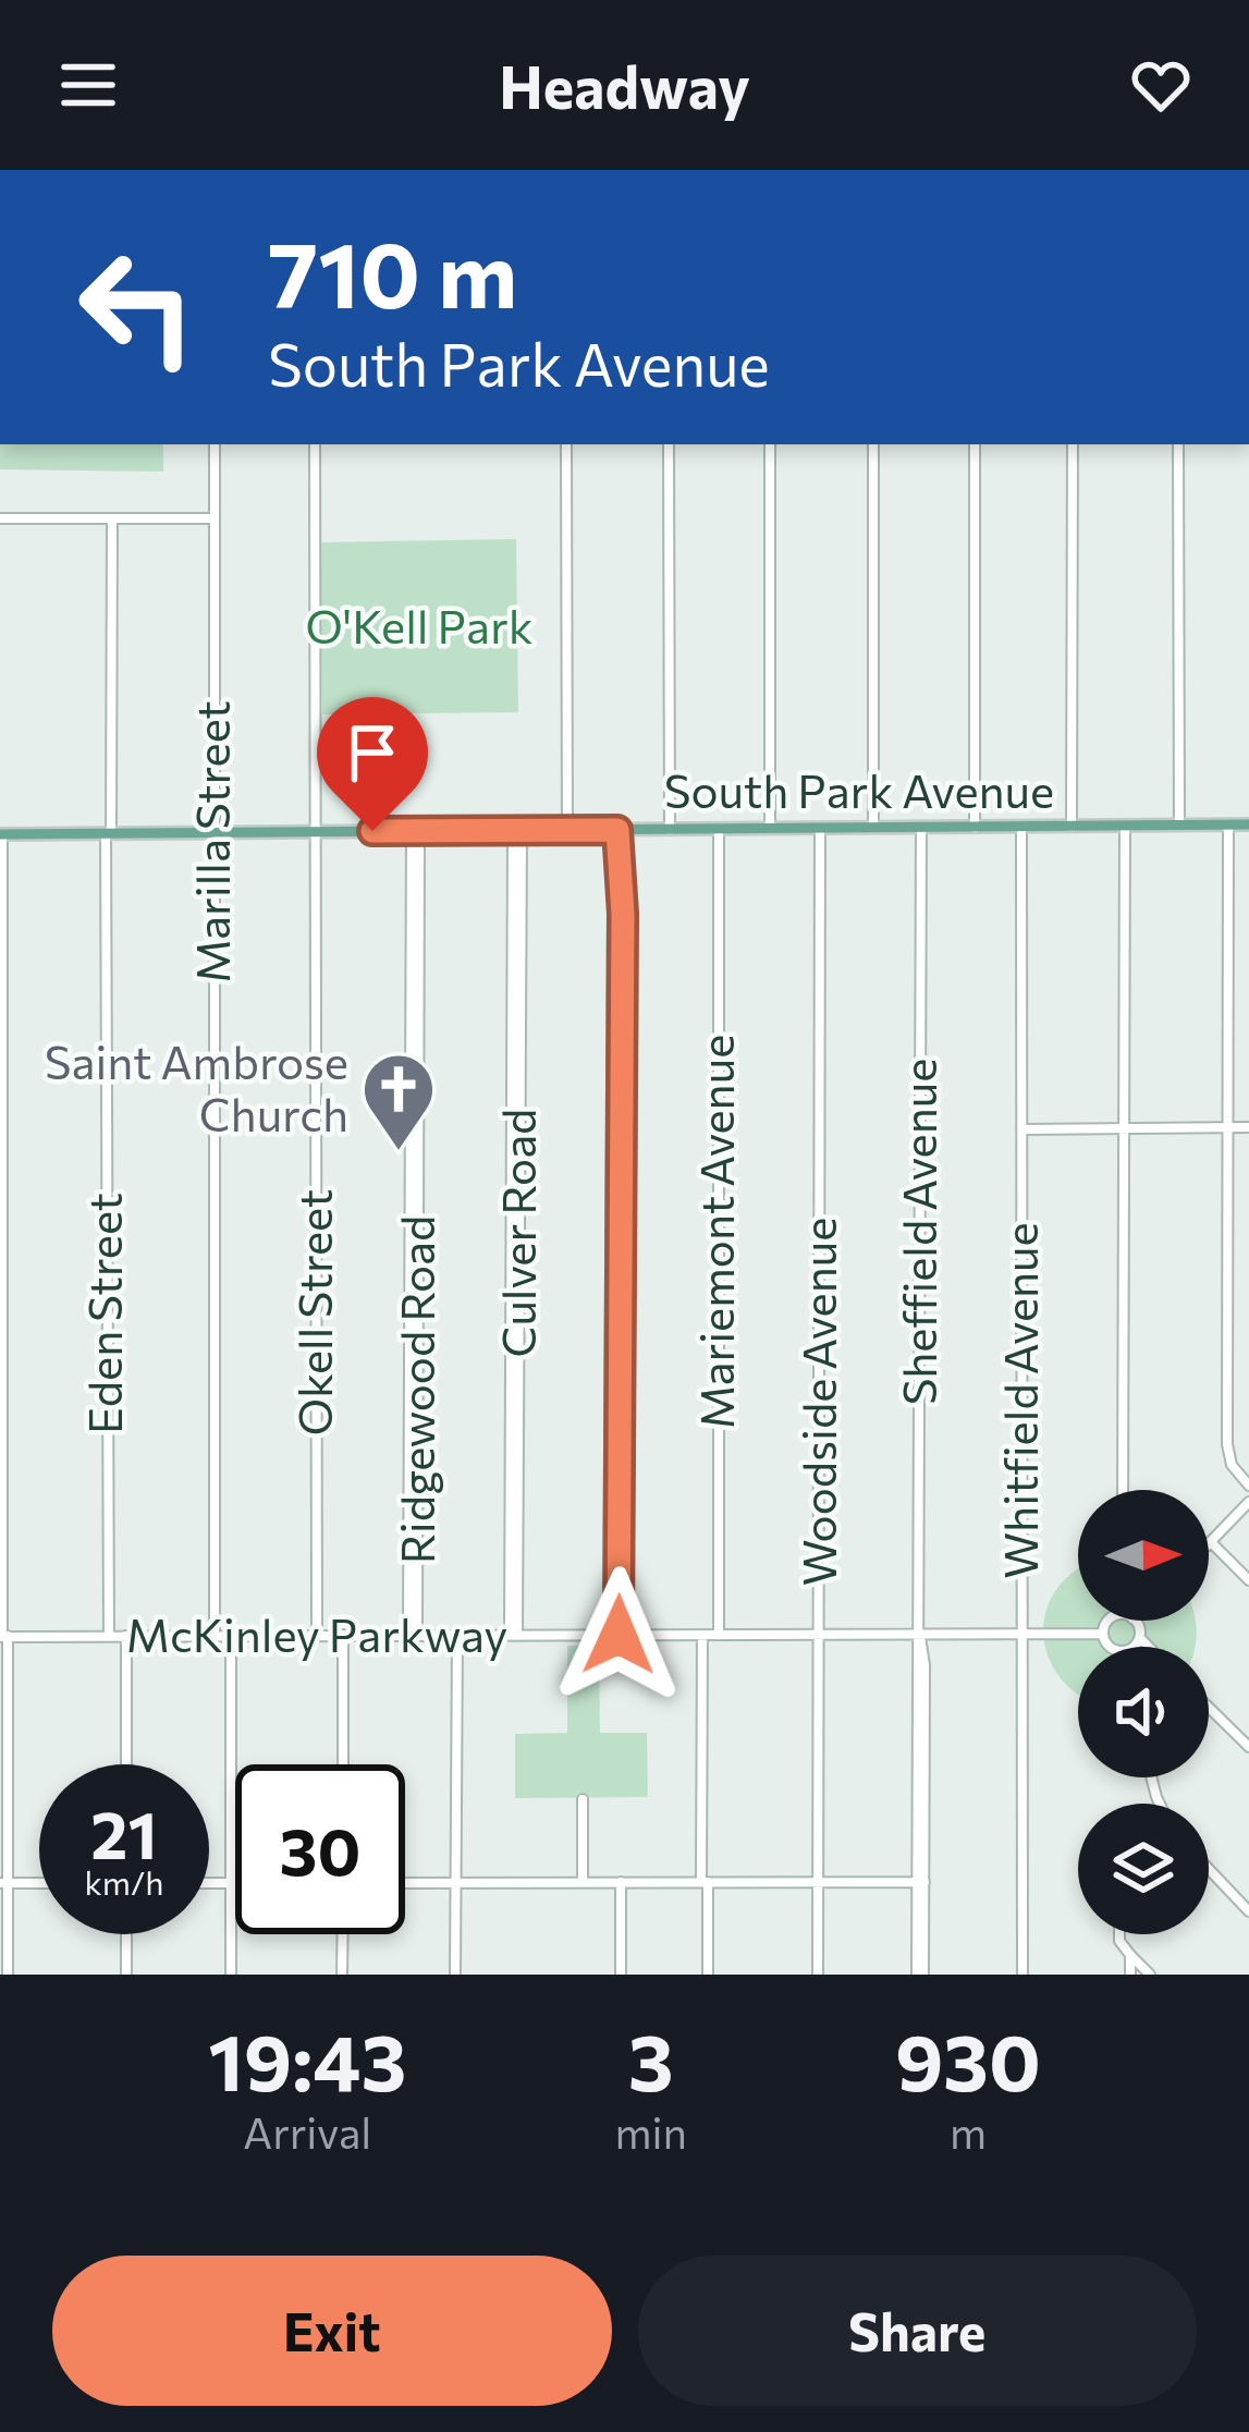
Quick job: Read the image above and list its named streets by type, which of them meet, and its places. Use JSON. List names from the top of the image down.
{
  "streets": {
    "main road": ["South Park Avenue"],
    "street": [
      "Marilla Street",
      "Mariemont Avenue",
      "Sheffield Avenue",
      "Culver Road",
      "Okell Street",
      "Eden Street",
      "Ridgewood Road",
      "Whitfield Avenue",
      "Woodside Avenue",
      "McKinley Parkway"
    ]
  },
  "crossings": [
    ["South Park Avenue", "Marilla Street"],
    ["South Park Avenue", "Mariemont Avenue"],
    ["South Park Avenue", "Sheffield Avenue"],
    ["South Park Avenue", "Culver Road"],
    ["South Park Avenue", "Okell Street"],
    ["South Park Avenue", "Eden Street"],
    ["South Park Avenue", "Ridgewood Road"],
    ["South Park Avenue", "Whitfield Avenue"],
    ["South Park Avenue", "Woodside Avenue"],
    ["Marilla Street", "McKinley Parkway"],
    ["Mariemont Avenue", "McKinley Parkway"],
    ["Sheffield Avenue", "McKinley Parkway"],
    ["Culver Road", "McKinley Parkway"],
    ["Okell Street", "McKinley Parkway"],
    ["Eden Street", "McKinley Parkway"],
    ["Ridgewood Road", "McKinley Parkway"],
    ["Whitfield Avenue", "McKinley Parkway"],
    ["Woodside Avenue", "McKinley Parkway"]
  ],
  "parks": ["O'Kell Park"],
  "places": {
    "church": ["Saint Ambrose Church"]
  },
  "north": "right",
  "page": {
    "header": "Headway",
    "turn": ["710 m", "South Park Avenue"],
    "speed": "21 km/h",
    "limit": "30",
    "eta": [
      "19:43",
      "Arrival",
      "3",
      "min",
      "930",
      "m"
    ],
    "buttons": ["Exit", "Share"]
  }
}
